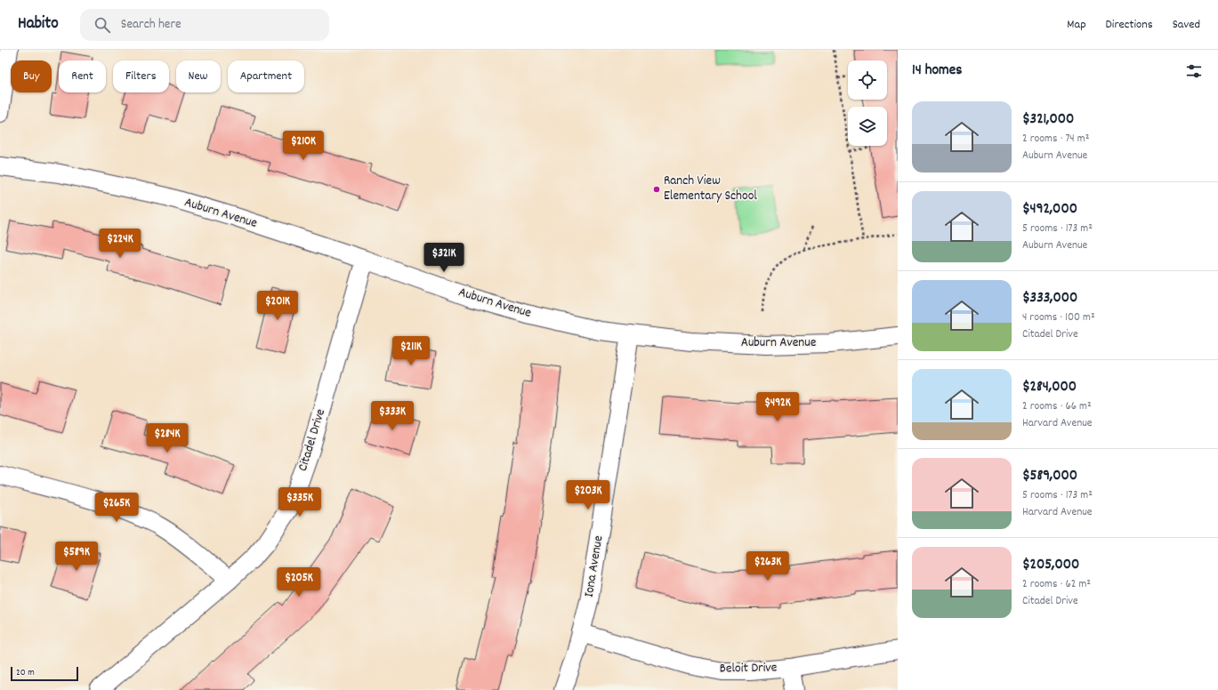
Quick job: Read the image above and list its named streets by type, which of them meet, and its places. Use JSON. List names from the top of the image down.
{
  "streets": {
    "street": [
      "Auburn Avenue",
      "Citadel Drive",
      "Iona Avenue",
      "Beloit Drive"
    ]
  },
  "crossings": [
    ["Auburn Avenue", "Citadel Drive"],
    ["Auburn Avenue", "Iona Avenue"],
    ["Iona Avenue", "Beloit Drive"]
  ],
  "places": ["Ranch View Elementary School"],
  "scale_bar": "20 m",
  "page": {
    "header": "Habito",
    "search": "Search here",
    "nav": ["Map", "Directions", "Saved"],
    "heading": "14 homes",
    "chip": [
      "Buy",
      "Rent",
      "Filters",
      "New",
      "Apartment"
    ],
    "list": [
      {
        "name": "$321,000",
        "note": "2 rooms · 74 m² · Auburn Avenue"
      },
      {
        "name": "$492,000",
        "note": "5 rooms · 173 m² · Auburn Avenue"
      },
      {
        "name": "$333,000",
        "note": "4 rooms · 100 m² · Citadel Drive"
      },
      {
        "name": "$284,000",
        "note": "2 rooms · 66 m² · Harvard Avenue"
      },
      {
        "name": "$589,000",
        "note": "5 rooms · 173 m² · Harvard Avenue"
      },
      {
        "name": "$205,000",
        "note": "2 rooms · 62 m² · Citadel Drive"
      }
    ],
    "price": [
      "$210K",
      "$224K",
      "$321K",
      "$201K",
      "$211K",
      "$492K",
      "$333K",
      "$284K",
      "$203K",
      "$335K",
      "$265K",
      "$589K",
      "$263K",
      "$205K"
    ],
    "scale": "20 m"
  }
}
